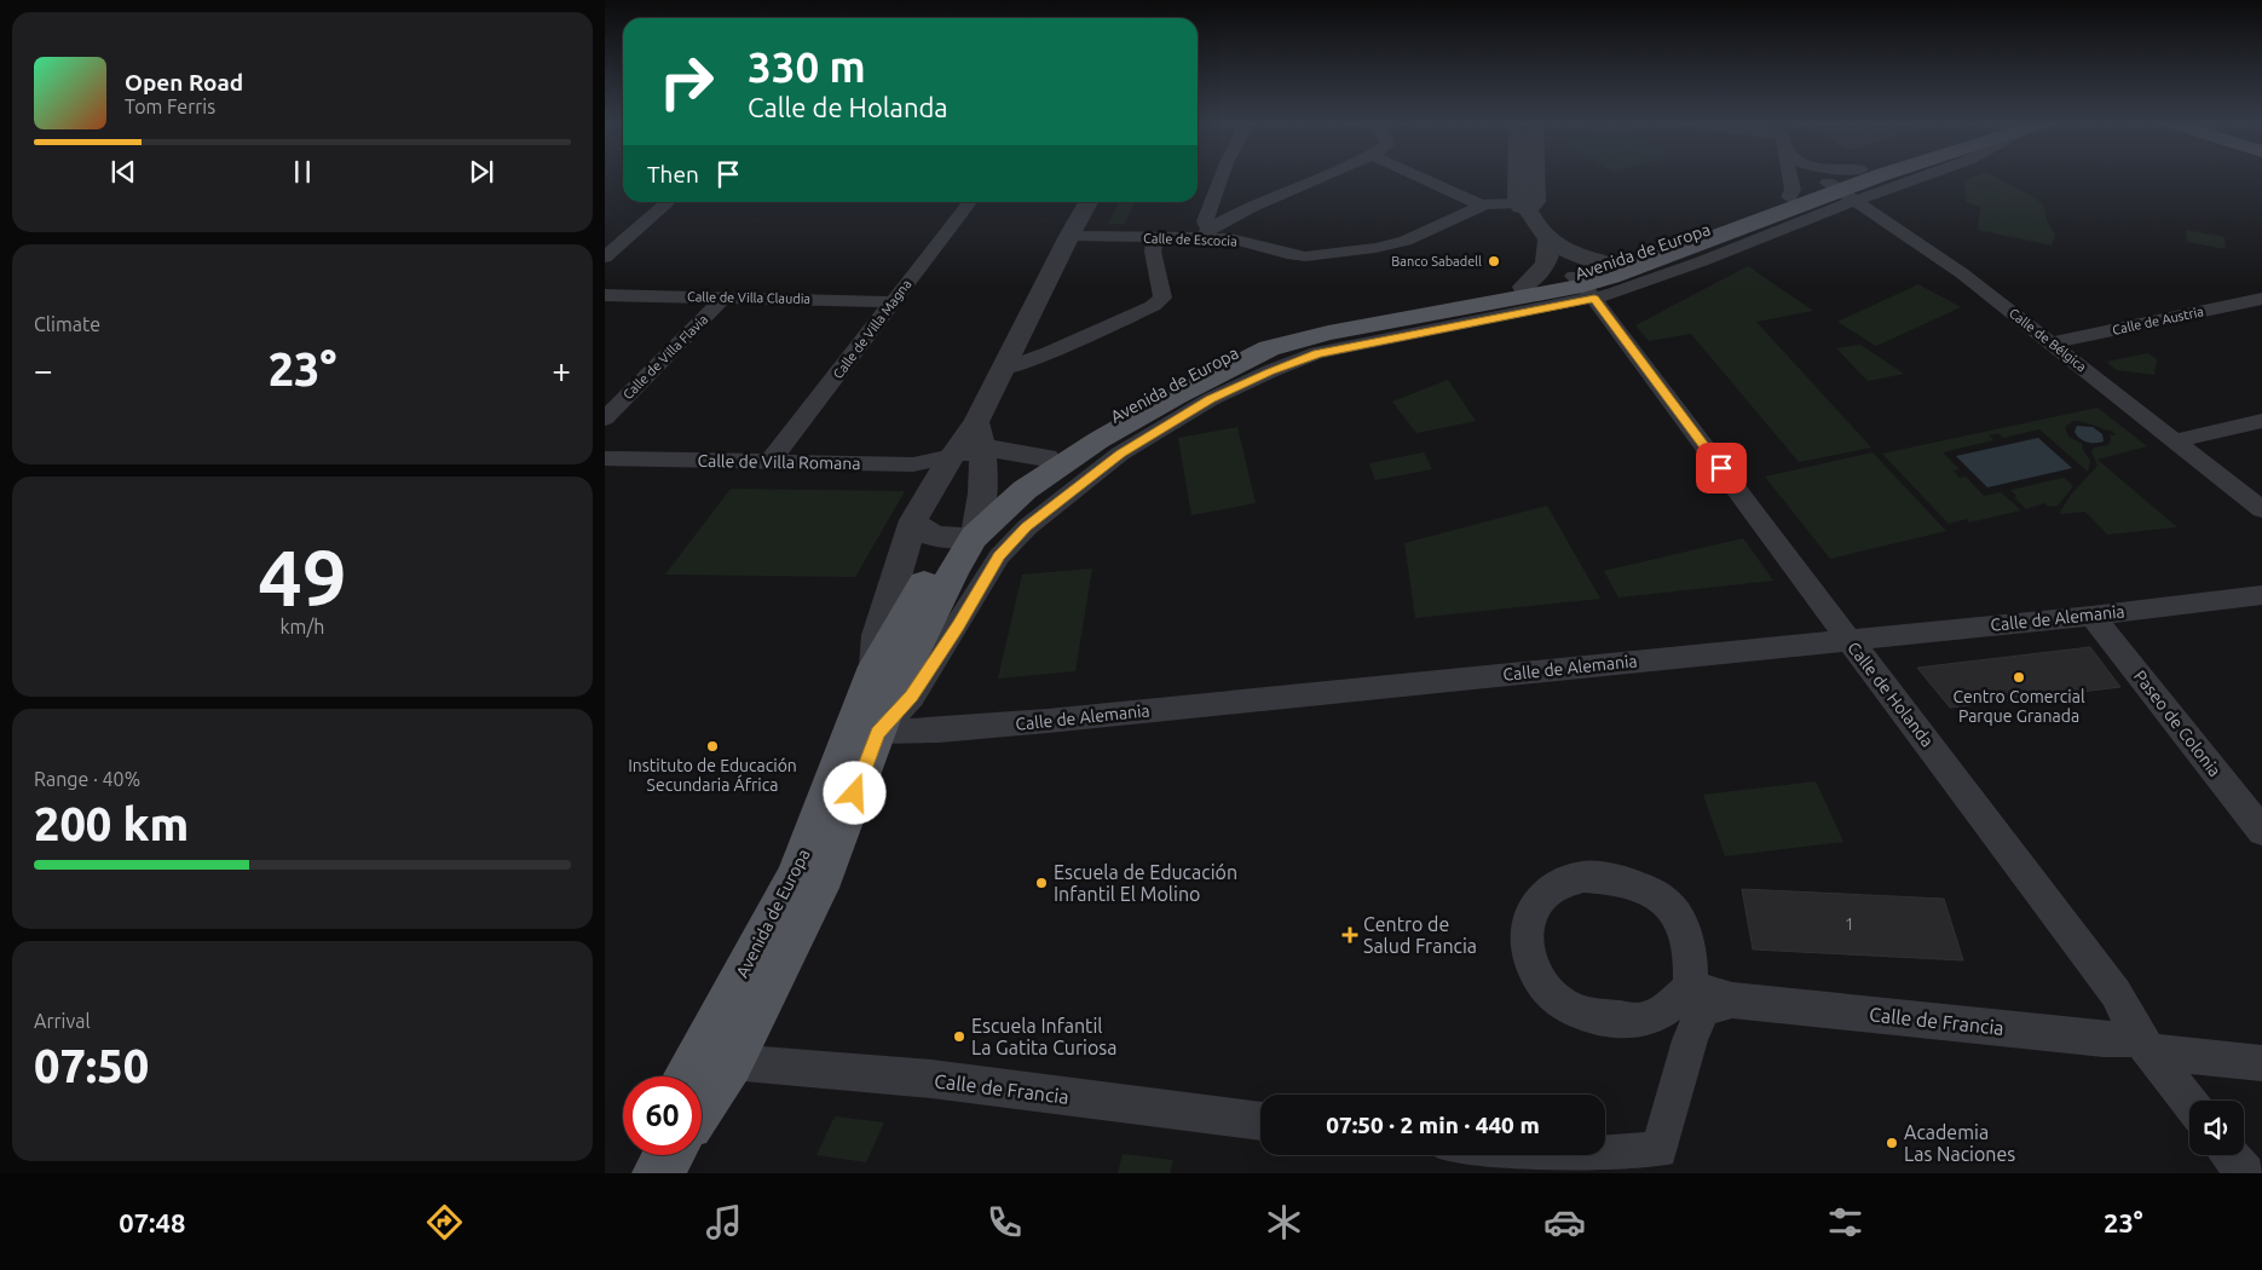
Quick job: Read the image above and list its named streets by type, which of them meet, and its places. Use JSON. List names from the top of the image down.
{
  "streets": {
    "main road": ["Avenida de Europa"],
    "street": [
      "Calle de Escocia",
      "Calle de Villa Claudia",
      "Calle de Austria",
      "Calle de Villa Magna",
      "Calle de Bélgica",
      "Calle de Villa Flavia",
      "Calle de Villa Romana",
      "Calle de Alemania",
      "Calle de Holanda",
      "Paseo de Colonia",
      "Calle de Francia"
    ]
  },
  "crossings": [
    ["Avenida de Europa", "Calle de Bélgica"],
    ["Avenida de Europa", "Calle de Alemania"],
    ["Avenida de Europa", "Calle de Holanda"],
    ["Avenida de Europa", "Calle de Francia"],
    ["Calle de Villa Claudia", "Calle de Villa Magna"],
    ["Calle de Villa Claudia", "Calle de Villa Flavia"],
    ["Calle de Austria", "Calle de Bélgica"],
    ["Calle de Villa Magna", "Calle de Villa Romana"],
    ["Calle de Alemania", "Calle de Holanda"],
    ["Calle de Alemania", "Paseo de Colonia"],
    ["Calle de Holanda", "Calle de Francia"]
  ],
  "places": {
    "other": [
      "Banco Sabadell",
      "Centro Comercial Parque Granada",
      "Instituto de Educación Secundaria África",
      "Escuela de Educación Infantil El Molino",
      "Escuela Infantil La Gatita Curiosa",
      "Academia Las Naciones"
    ],
    "health": ["Centro de Salud Francia"]
  },
  "house_numbers": ["1"],
  "page": {
    "turn": ["330 m", "Calle de Holanda"],
    "song": ["Open Road", "Tom Ferris"],
    "then": "Then",
    "tile": [
      "Climate",
      ["49", "km/h"],
      ["Range · 40%", "200 km"],
      ["Arrival", "07:50"]
    ],
    "heat": ["−", "23°", "+"],
    "limit": "60",
    "trip": "07:50 · 2 min · 440 m",
    "tabs": ["07:48", "23°"]
  }
}
